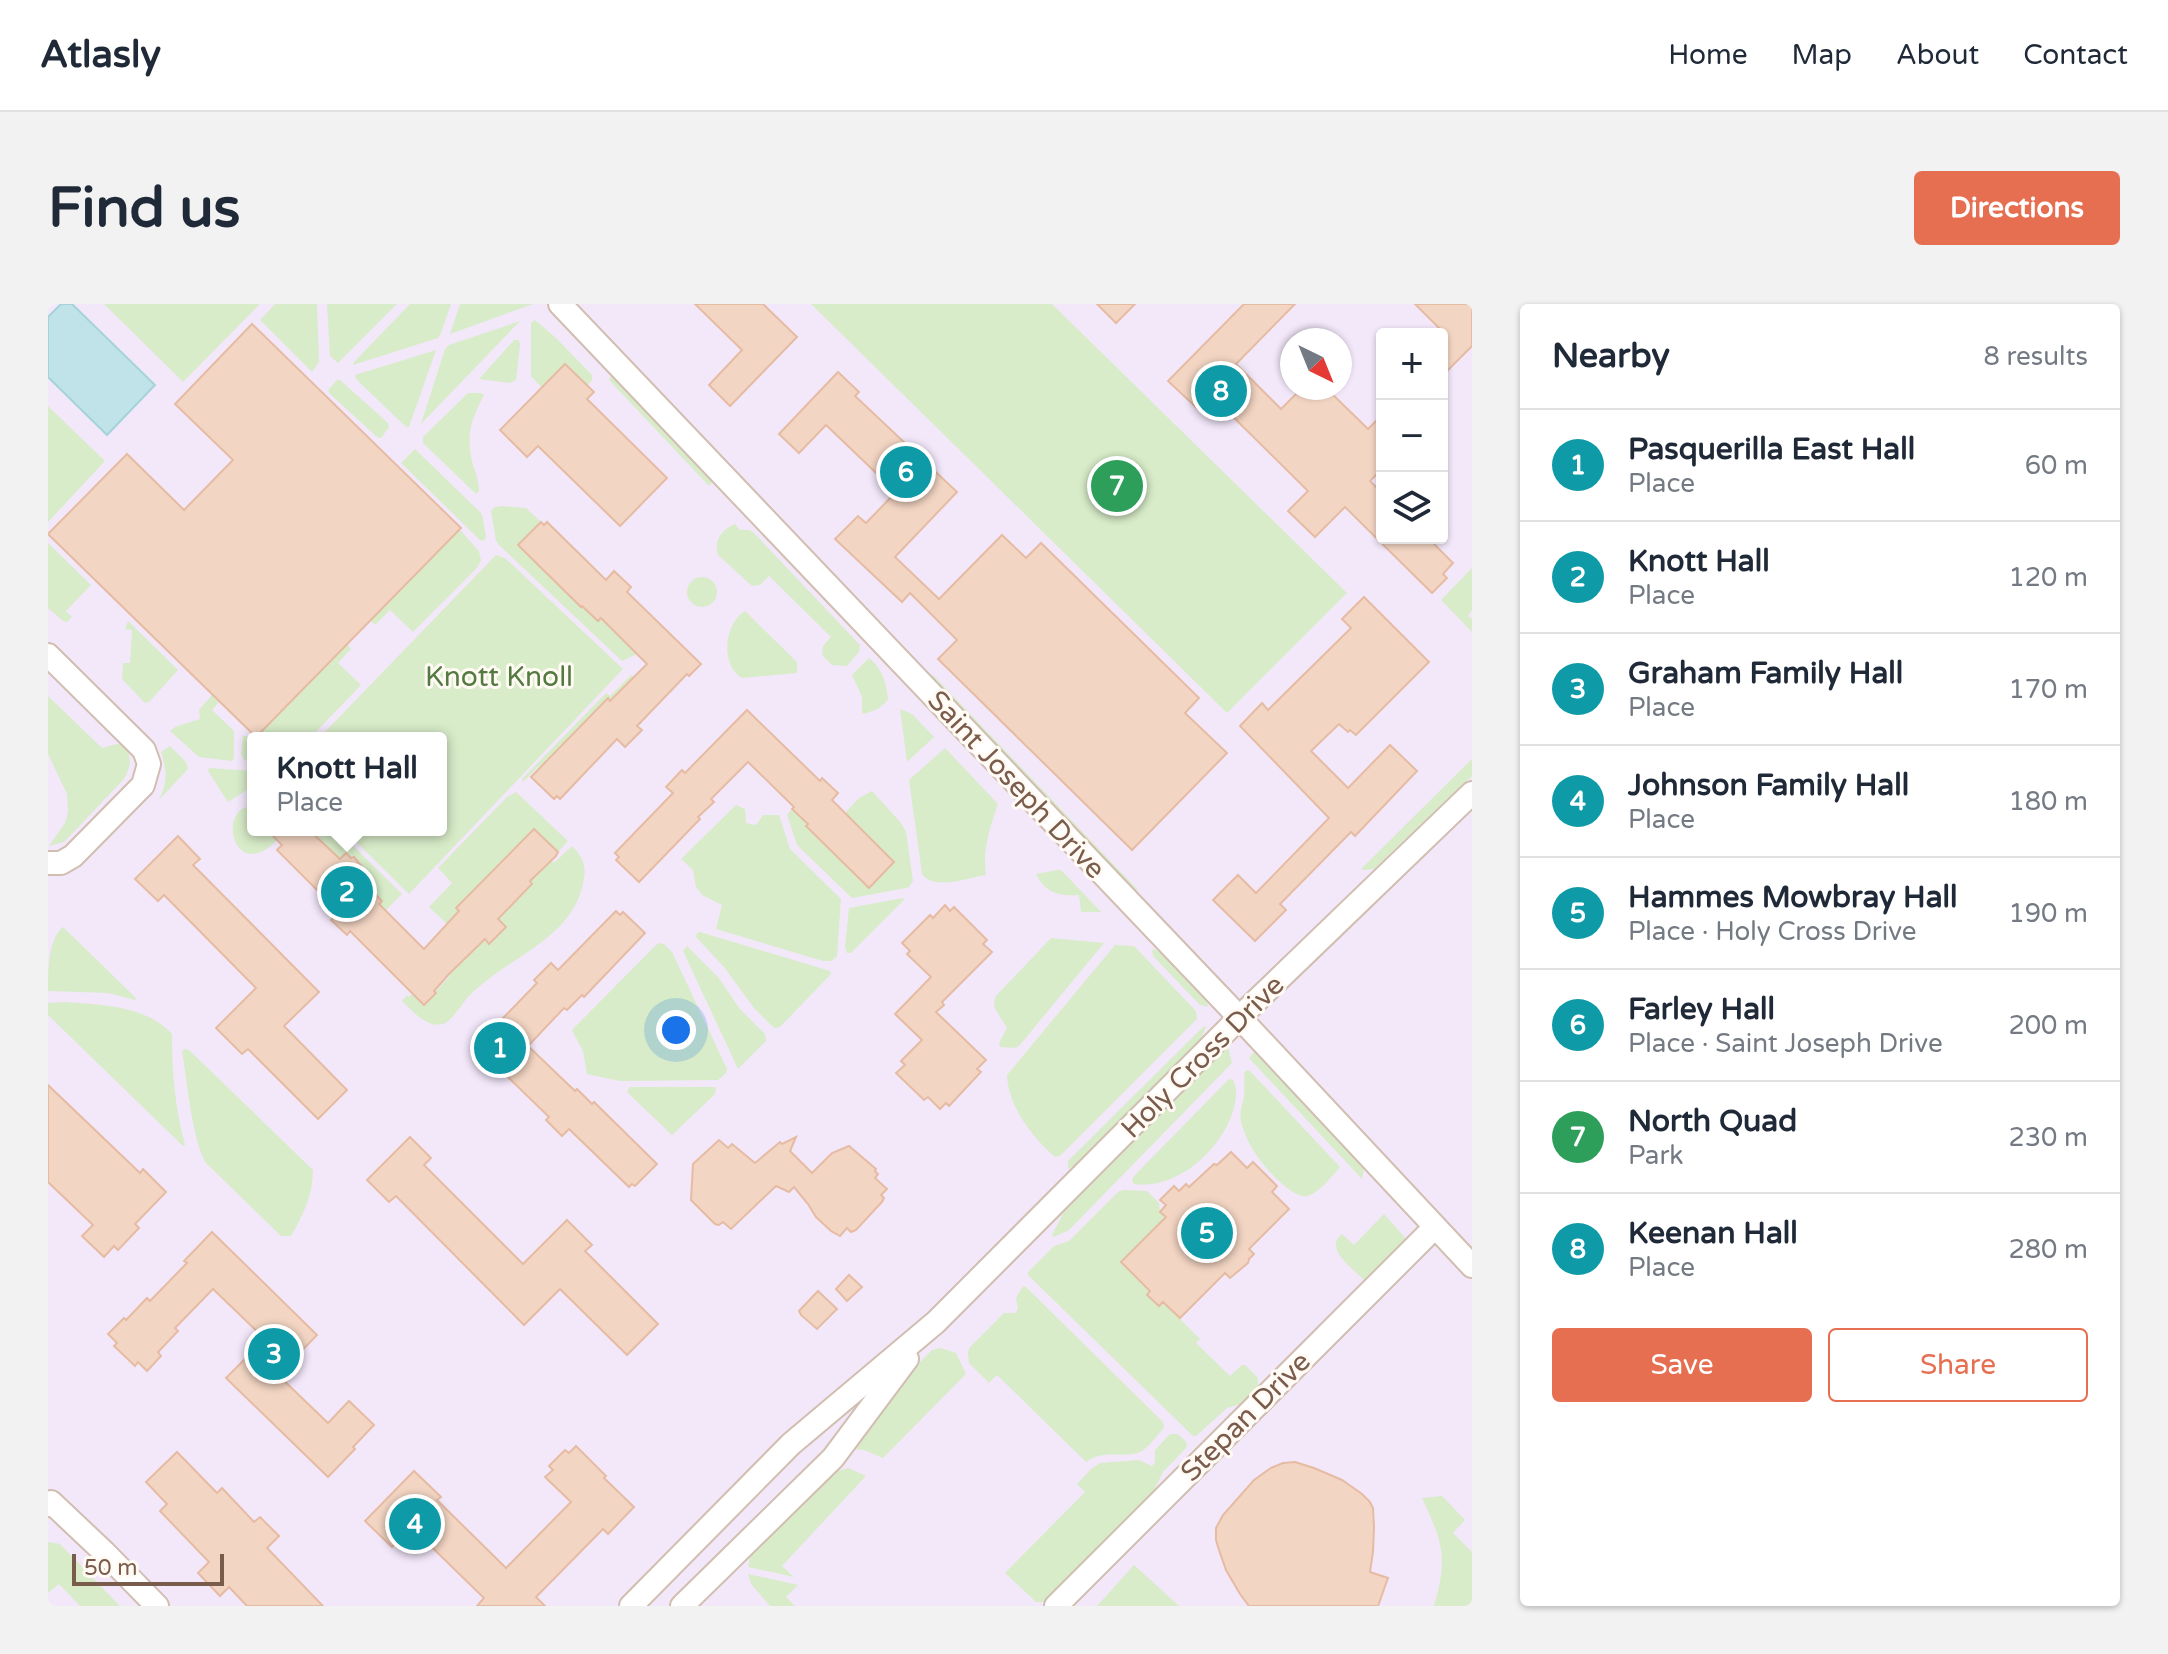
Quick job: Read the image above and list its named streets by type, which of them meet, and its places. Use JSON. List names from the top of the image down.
{
  "streets": {
    "street": ["Saint Joseph Drive", "Holy Cross Drive", "Stepan Drive"]
  },
  "crossings": [
    ["Saint Joseph Drive", "Holy Cross Drive"],
    ["Saint Joseph Drive", "Stepan Drive"]
  ],
  "parks": ["Knott Knoll"],
  "scale_bar": "50 m",
  "north": "bottom right",
  "page": {
    "header": "Atlasly",
    "nav": [
      "Home",
      "Map",
      "About",
      "Contact"
    ],
    "buttons": [
      "Directions",
      ["Save", "Share"]
    ],
    "title": "Find us",
    "heading": ["Nearby", "8 results"],
    "map_buttons": ["+", "−"],
    "pins": [
      "8",
      "6",
      "7",
      "2",
      "1",
      "5",
      "3",
      "4"
    ],
    "list": [
      {
        "mark": "1",
        "name": "Pasquerilla East Hall",
        "note": "Place",
        "value": "60 m"
      },
      {
        "mark": "2",
        "name": "Knott Hall",
        "note": "Place",
        "value": "120 m"
      },
      {
        "mark": "3",
        "name": "Graham Family Hall",
        "note": "Place",
        "value": "170 m"
      },
      {
        "mark": "4",
        "name": "Johnson Family Hall",
        "note": "Place",
        "value": "180 m"
      },
      {
        "mark": "5",
        "name": "Hammes Mowbray Hall",
        "note": "Place · Holy Cross Drive",
        "value": "190 m"
      },
      {
        "mark": "6",
        "name": "Farley Hall",
        "note": "Place · Saint Joseph Drive",
        "value": "200 m"
      },
      {
        "mark": "7",
        "name": "North Quad",
        "note": "Park",
        "value": "230 m"
      },
      {
        "mark": "8",
        "name": "Keenan Hall",
        "note": "Place",
        "value": "280 m"
      }
    ],
    "popup": ["Knott Hall", "Place"],
    "scale": "50 m"
  }
}
